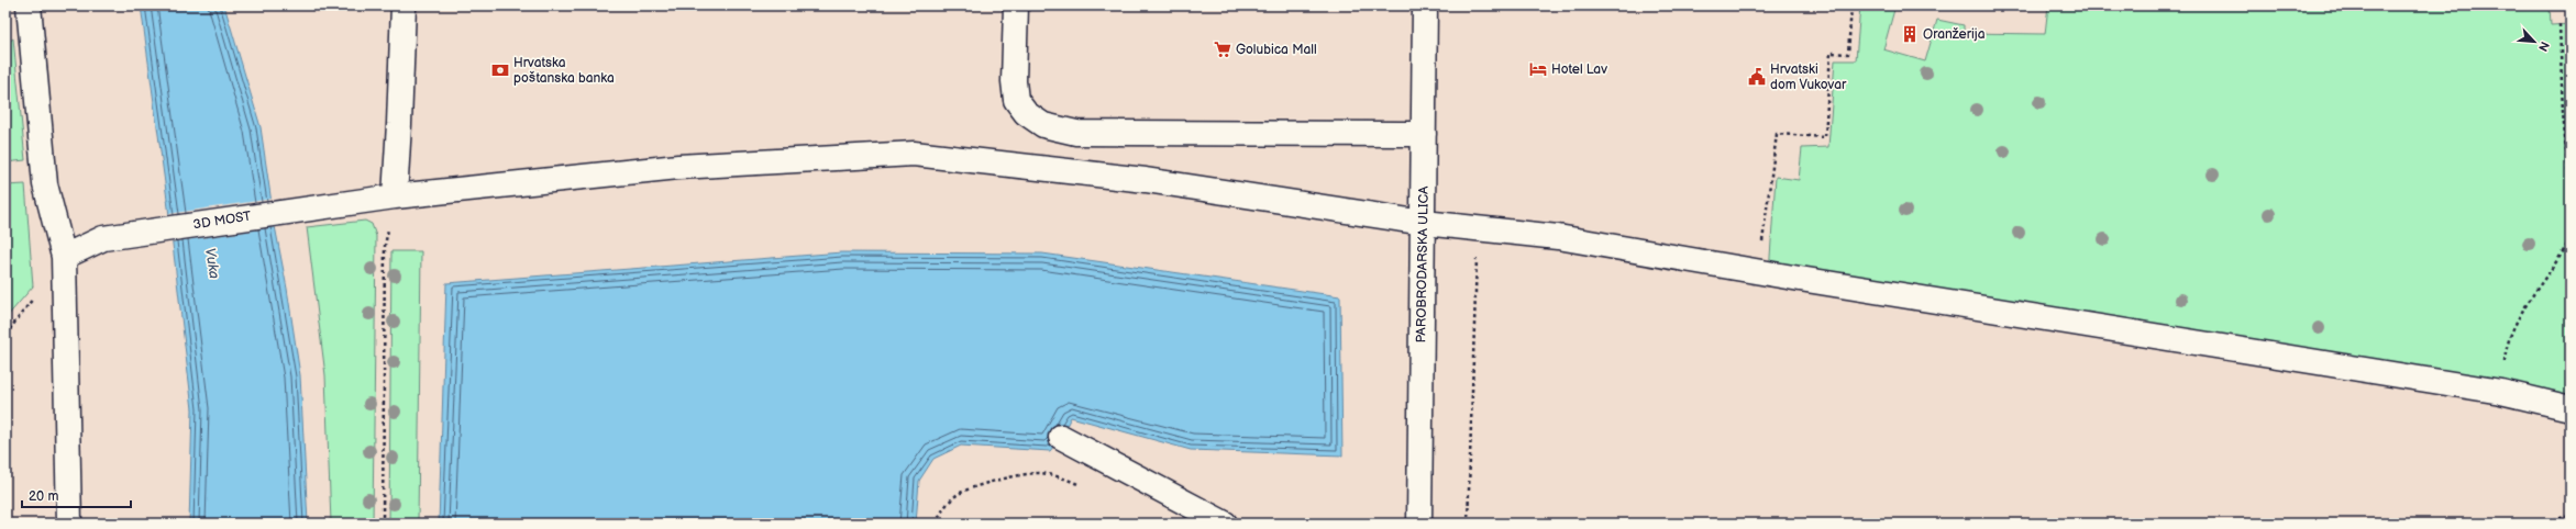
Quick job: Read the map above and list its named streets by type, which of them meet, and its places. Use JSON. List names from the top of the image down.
{
  "streets": {
    "street": ["3D MOST", "PAROBRODARSKA ULICA"]
  },
  "crossings": [
    ["3D MOST", "PAROBRODARSKA ULICA"]
  ],
  "water": ["Vuka"],
  "places": {
    "building": ["Oranžerija"],
    "supermarket": ["Golubica Mall"],
    "hotel": ["Hotel Lav"],
    "bank": ["Hrvatska poštanska banka"],
    "public building": ["Hrvatski dom Vukovar"]
  },
  "scale_bar": "20 m",
  "north": "bottom right"
}
